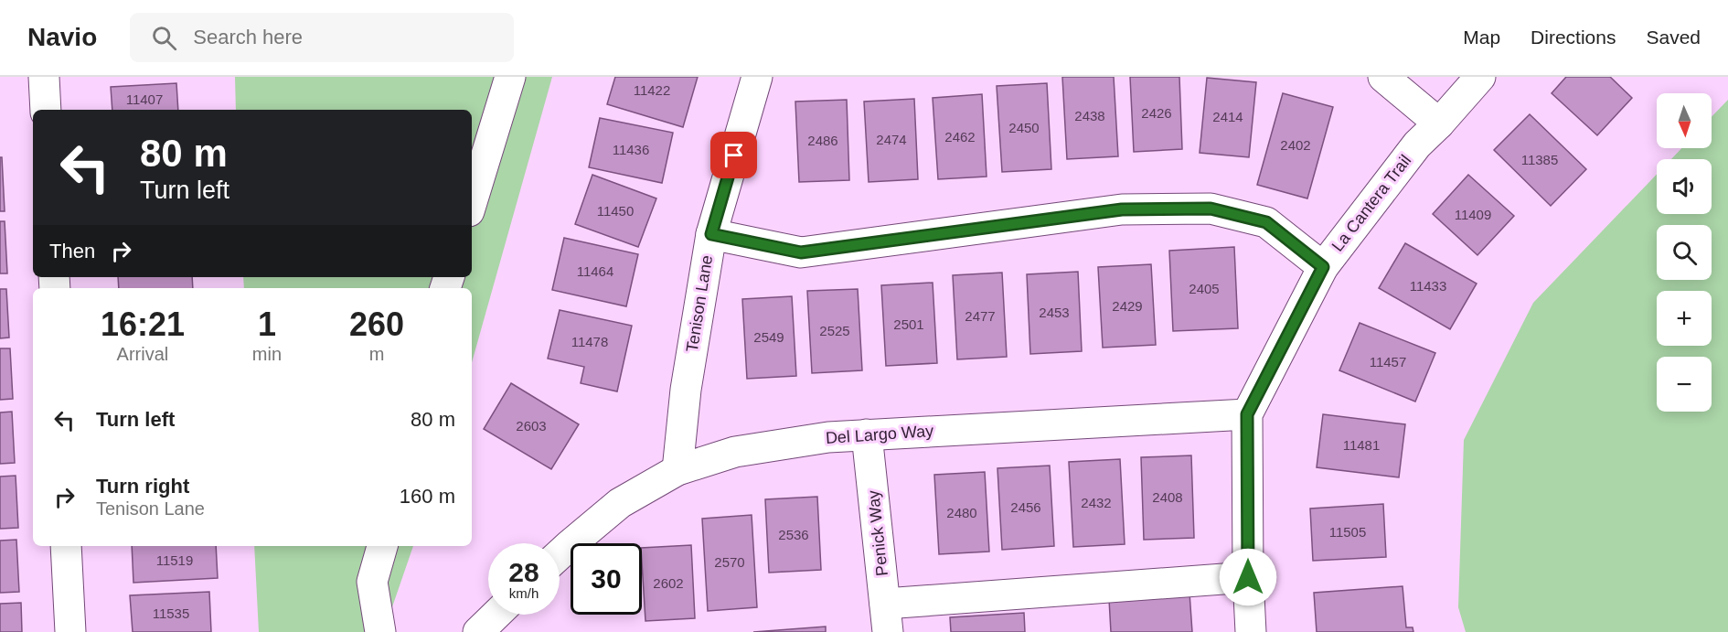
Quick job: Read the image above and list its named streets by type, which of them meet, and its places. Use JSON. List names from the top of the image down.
{
  "streets": {
    "street": [
      "La Cantera Trail",
      "Tenison Lane",
      "Del Largo Way",
      "Penick Way"
    ]
  },
  "crossings": [
    ["La Cantera Trail", "Del Largo Way"],
    ["Tenison Lane", "Del Largo Way"],
    ["Del Largo Way", "Penick Way"]
  ],
  "house_numbers": [
    "11422",
    "11407",
    "2426",
    "2438",
    "2414",
    "2450",
    "2462",
    "2474",
    "2486",
    "2402",
    "11436",
    "11385",
    "11450",
    "11409",
    "11464",
    "11433",
    "2405",
    "2429",
    "2453",
    "2477",
    "2501",
    "2525",
    "2549",
    "11478",
    "11457",
    "2603",
    "11481",
    "2408",
    "2432",
    "2456",
    "2480",
    "11505",
    "2536",
    "11519",
    "2570",
    "2602",
    "11535"
  ],
  "north": "bottom",
  "page": {
    "header": "Navio",
    "search": "Search here",
    "nav": ["Map", "Directions", "Saved"],
    "map_buttons": ["+", "−"],
    "turn": ["80 m", "Turn left"],
    "then": "Then",
    "eta": [
      "16:21",
      "Arrival",
      "1",
      "min",
      "260",
      "m"
    ],
    "list": [
      {
        "name": "Turn left",
        "value": "80 m"
      },
      {
        "name": "Turn right",
        "note": "Tenison Lane",
        "value": "160 m"
      }
    ],
    "speed": "28 km/h",
    "limit": "30"
  }
}
